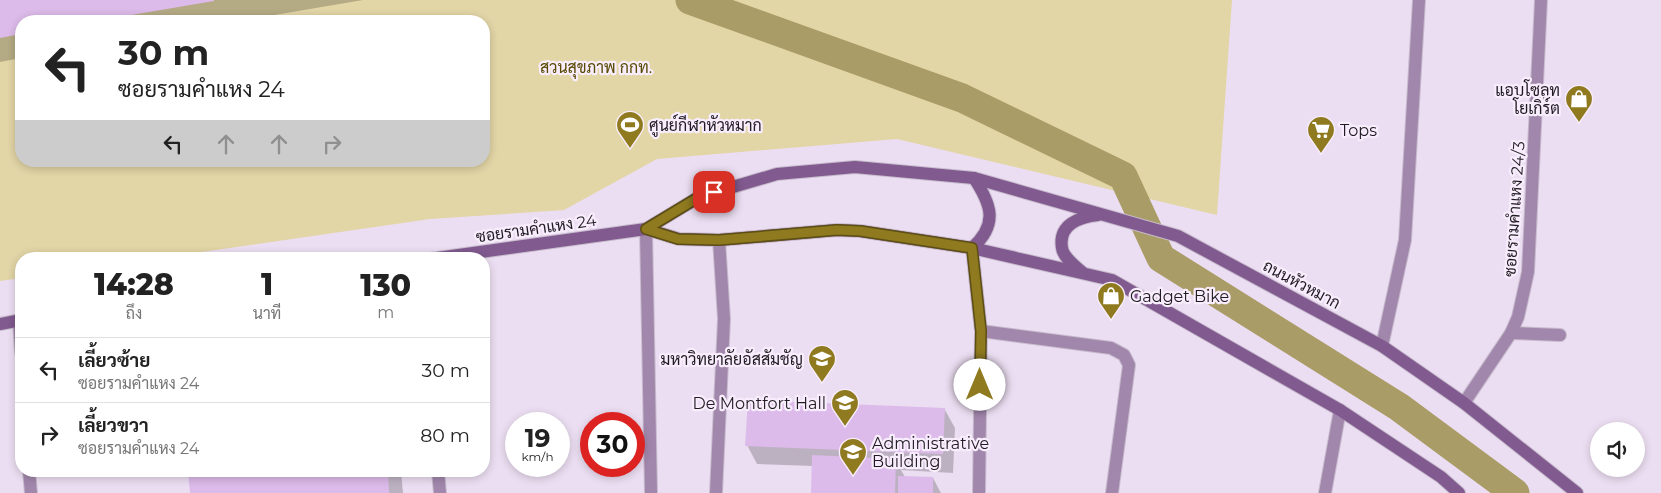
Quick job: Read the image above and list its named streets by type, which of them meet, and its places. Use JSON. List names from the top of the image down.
{
  "streets": {
    "main road": ["ซอยรามคำแหง 24", "ถนนหัวหมาก"],
    "street": ["ซอยรามคำแหง 24/3"]
  },
  "crossings": [
    ["ซอยรามคำแหง 24/3", "ถนนหัวหมาก"],
    ["ซอยรามคำแหง 24", "ถนนหัวหมาก"]
  ],
  "parks": ["สวนสุขภาพ กกท."],
  "places": {
    "shop": ["แอบโซลูท โยเกิร์ต", "Gadget Bike"],
    "sports": ["ศูนย์กีฬาหัวหมาก"],
    "supermarket": ["Tops"],
    "school or university": ["มหาวิทยาลัยอัสสัมชัญ", "De Montfort Hall", "Administrative Building"]
  },
  "page": {
    "turn": ["30 m", "ซอยรามคำแหง 24"],
    "eta": [
      "14:28",
      "ถึง",
      "1",
      "นาที",
      "130",
      "m"
    ],
    "list": [
      {
        "name": "เลี้ยวซ้าย",
        "note": "ซอยรามคำแหง 24",
        "value": "30 m"
      },
      {
        "name": "เลี้ยวขวา",
        "note": "ซอยรามคำแหง 24",
        "value": "80 m"
      }
    ],
    "speed": "19 km/h",
    "limit": "30"
  }
}
